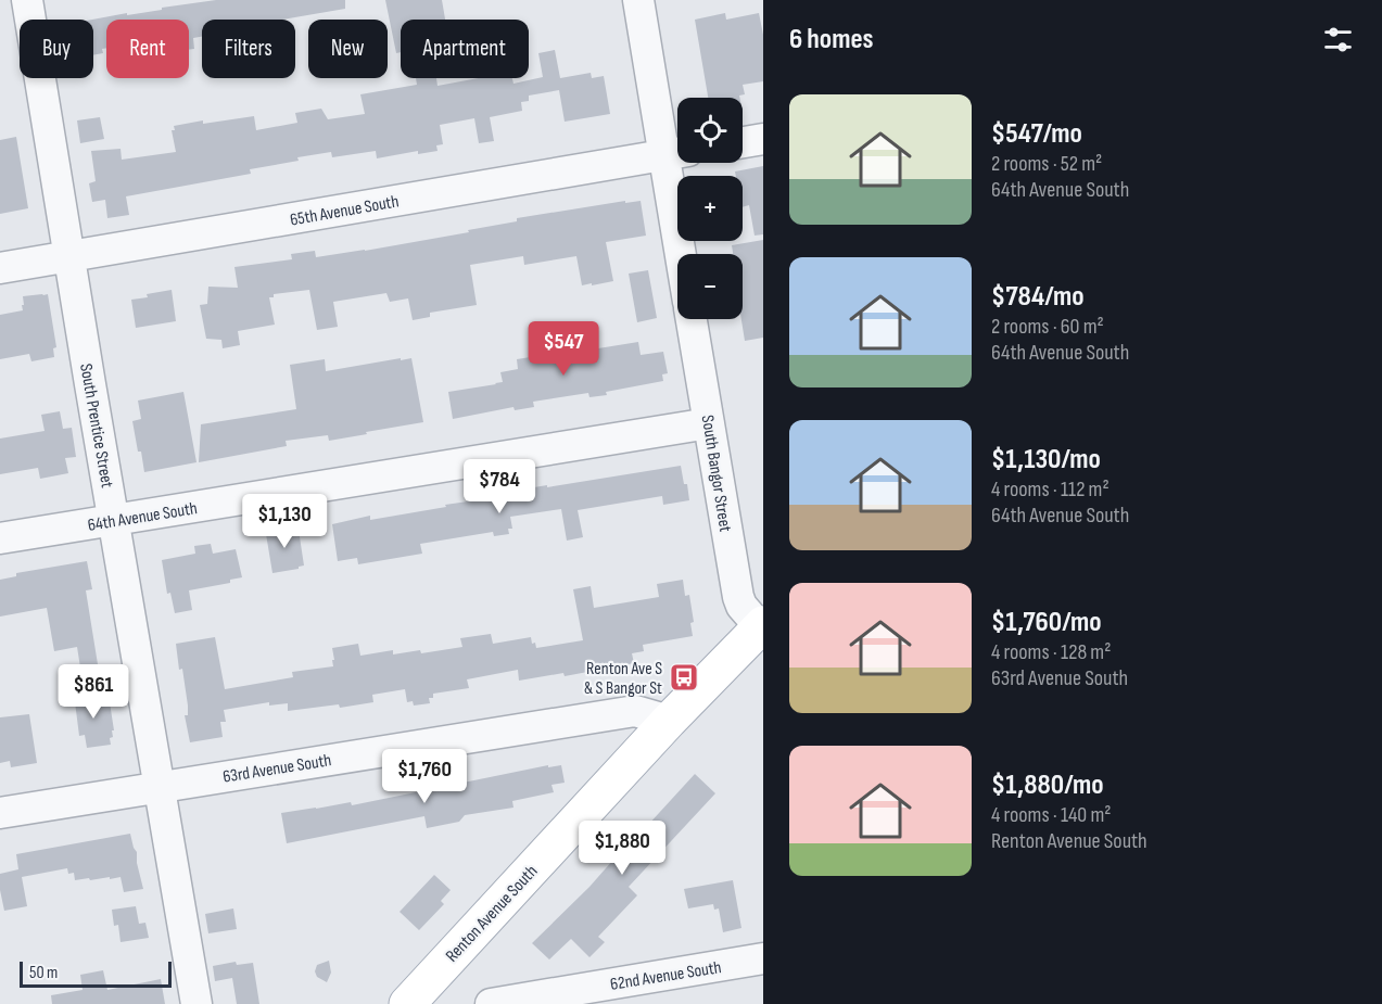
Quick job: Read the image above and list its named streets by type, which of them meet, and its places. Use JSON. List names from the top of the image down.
{
  "streets": {
    "main road": ["Renton Avenue South"],
    "street": [
      "65th Avenue South",
      "South Prentice Street",
      "South Bangor Street",
      "64th Avenue South",
      "63rd Avenue South",
      "62nd Avenue South"
    ]
  },
  "crossings": [
    ["65th Avenue South", "South Prentice Street"],
    ["South Prentice Street", "64th Avenue South"],
    ["South Prentice Street", "63rd Avenue South"],
    ["South Bangor Street", "64th Avenue South"],
    ["South Bangor Street", "Renton Avenue South"],
    ["63rd Avenue South", "Renton Avenue South"]
  ],
  "places": {
    "bus stop": ["Renton Ave S & S Bangor St"]
  },
  "scale_bar": "50 m",
  "page": {
    "heading": "6 homes",
    "chip": [
      "Buy",
      "Rent",
      "Filters",
      "New",
      "Apartment"
    ],
    "list": [
      {
        "name": "$547/mo",
        "note": "2 rooms · 52 m² · 64th Avenue South"
      },
      {
        "name": "$784/mo",
        "note": "2 rooms · 60 m² · 64th Avenue South"
      },
      {
        "name": "$1,130/mo",
        "note": "4 rooms · 112 m² · 64th Avenue South"
      },
      {
        "name": "$1,760/mo",
        "note": "4 rooms · 128 m² · 63rd Avenue South"
      },
      {
        "name": "$1,880/mo",
        "note": "4 rooms · 140 m² · Renton Avenue South"
      }
    ],
    "map_buttons": ["+", "−"],
    "price": [
      "$547",
      "$784",
      "$1,130",
      "$861",
      "$1,760",
      "$1,880"
    ],
    "scale": "50 m"
  }
}
